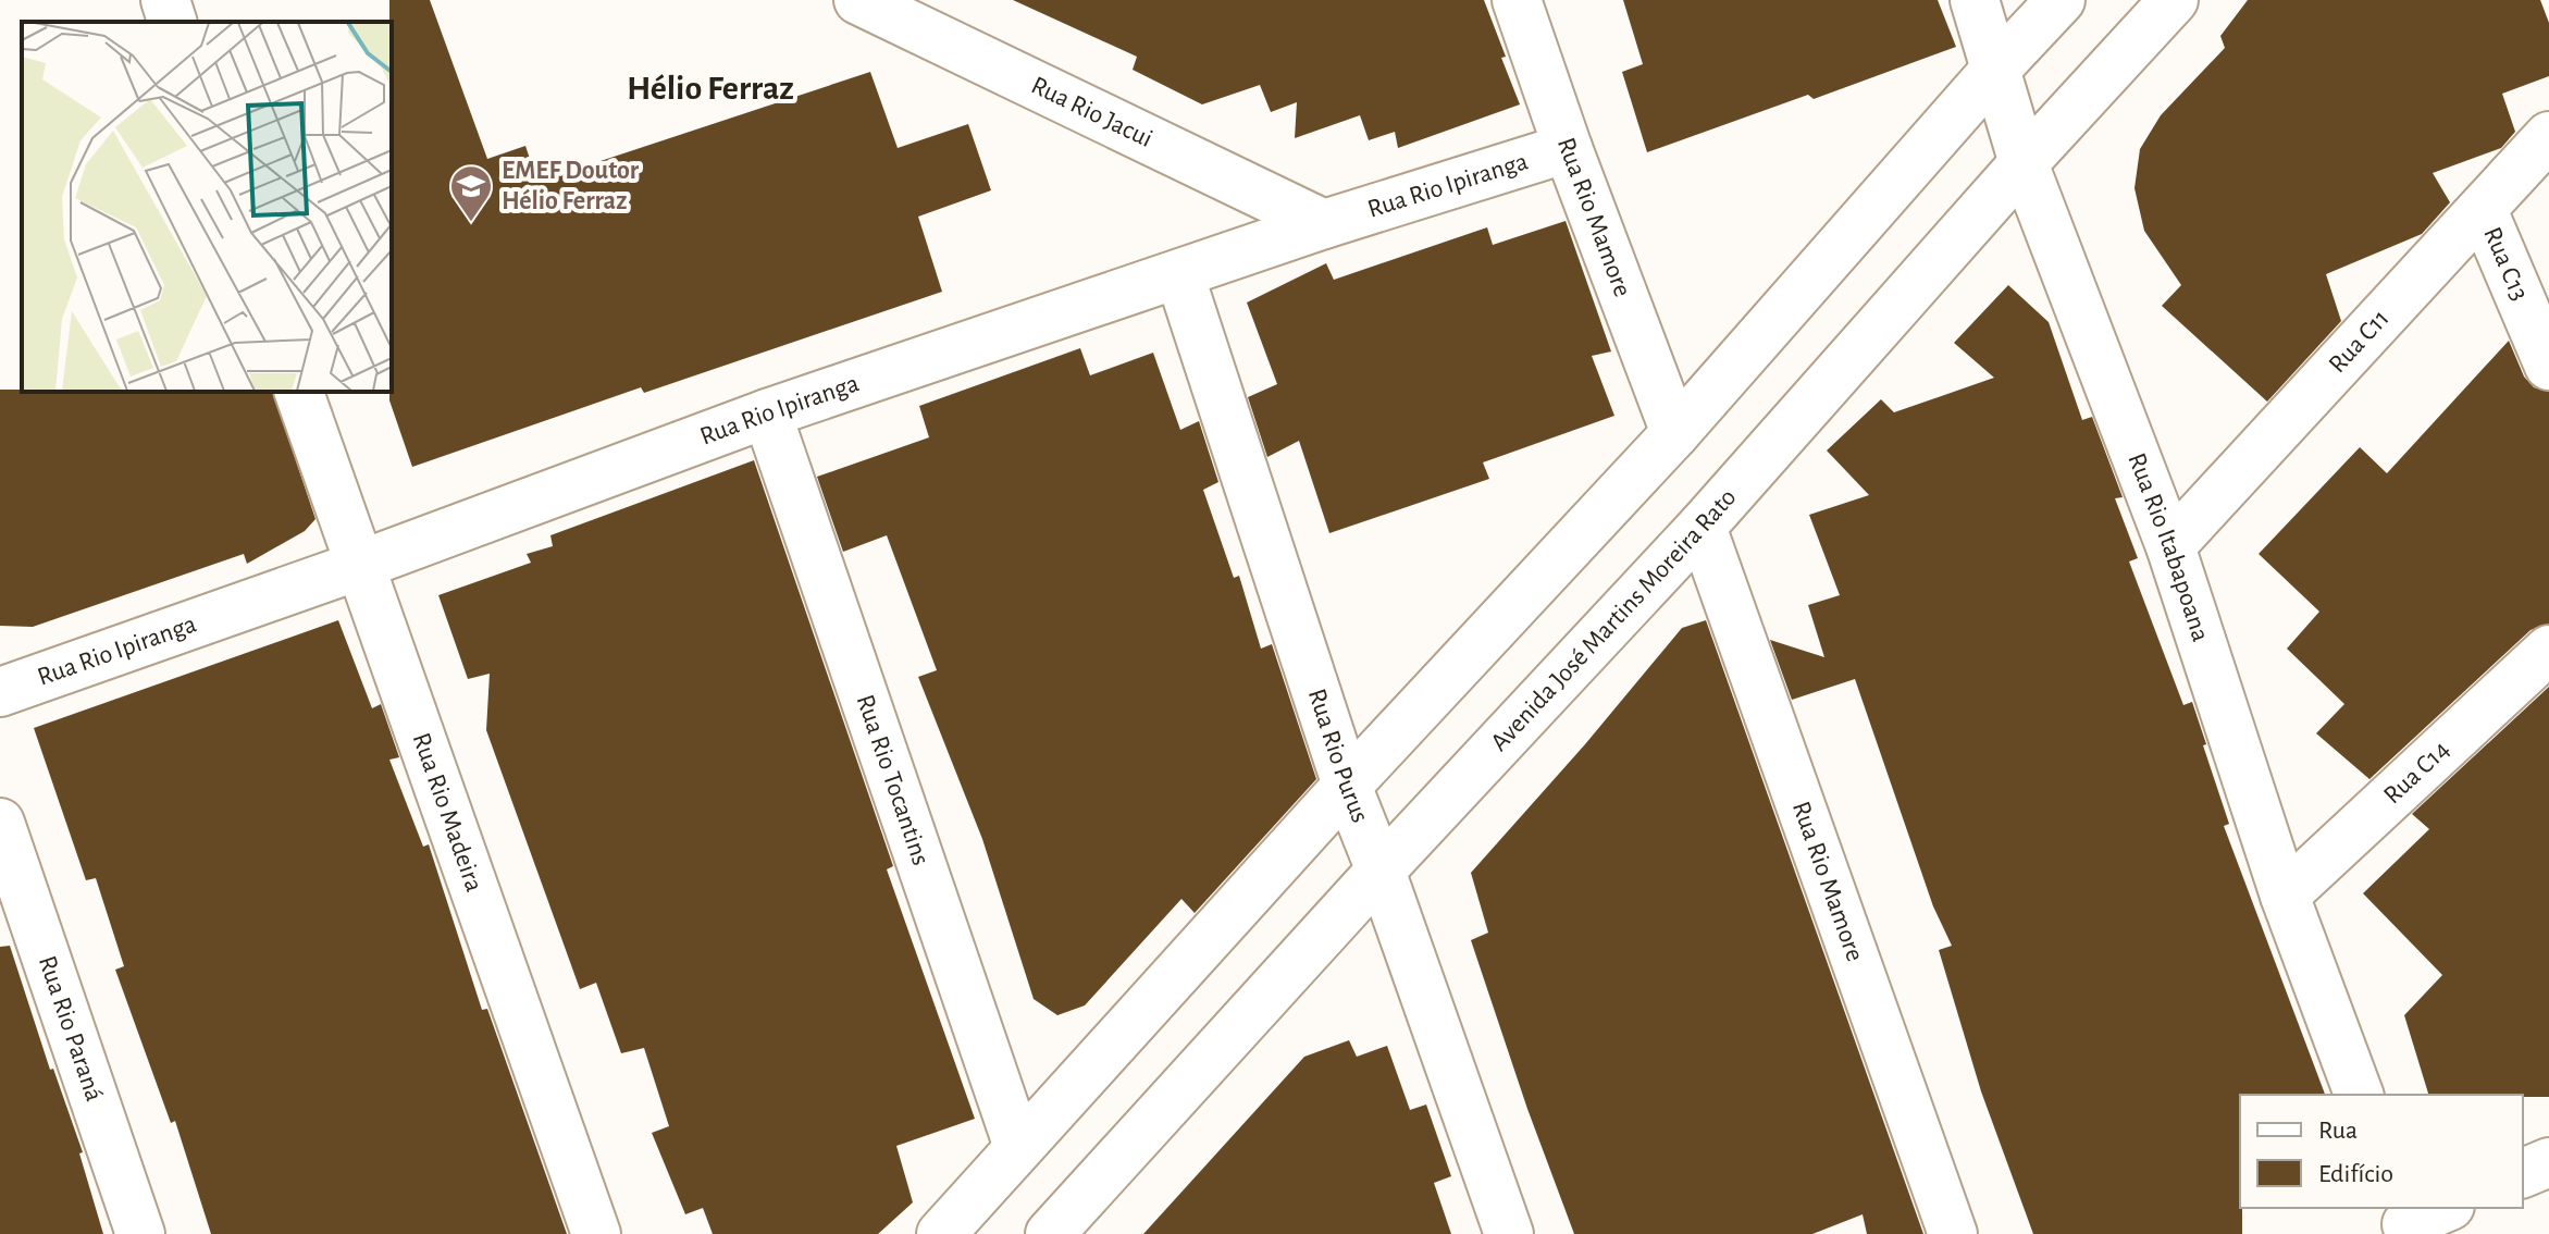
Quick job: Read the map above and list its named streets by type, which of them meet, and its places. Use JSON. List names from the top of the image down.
{
  "streets": {
    "street": [
      "Rua Rio Jacui",
      "Rua Rio Ipiranga",
      "Rua Rio Mamore",
      "Rua C13",
      "Rua C11",
      "Rua Rio Itabapoana",
      "Avenida José Martins Moreira Rato",
      "Rua Rio Purus",
      "Rua C14",
      "Rua Rio Tocantins",
      "Rua Rio Madeira",
      "Rua Rio Paraná"
    ]
  },
  "crossings": [
    ["Rua Rio Jacui", "Rua Rio Ipiranga"],
    ["Rua Rio Ipiranga", "Rua Rio Mamore"],
    ["Rua Rio Ipiranga", "Rua Rio Purus"],
    ["Rua Rio Ipiranga", "Rua Rio Tocantins"],
    ["Rua Rio Ipiranga", "Rua Rio Madeira"],
    ["Rua Rio Mamore", "Avenida José Martins Moreira Rato"],
    ["Rua C13", "Rua C11"],
    ["Rua C11", "Rua Rio Itabapoana"],
    ["Rua Rio Itabapoana", "Avenida José Martins Moreira Rato"],
    ["Rua Rio Itabapoana", "Rua C14"],
    ["Avenida José Martins Moreira Rato", "Rua Rio Purus"]
  ],
  "districts": ["Hélio Ferraz"],
  "places": {
    "school or university": ["EMEF Doutor Hélio Ferraz"]
  },
  "legend": ["Rua", "Edifício"]
}
